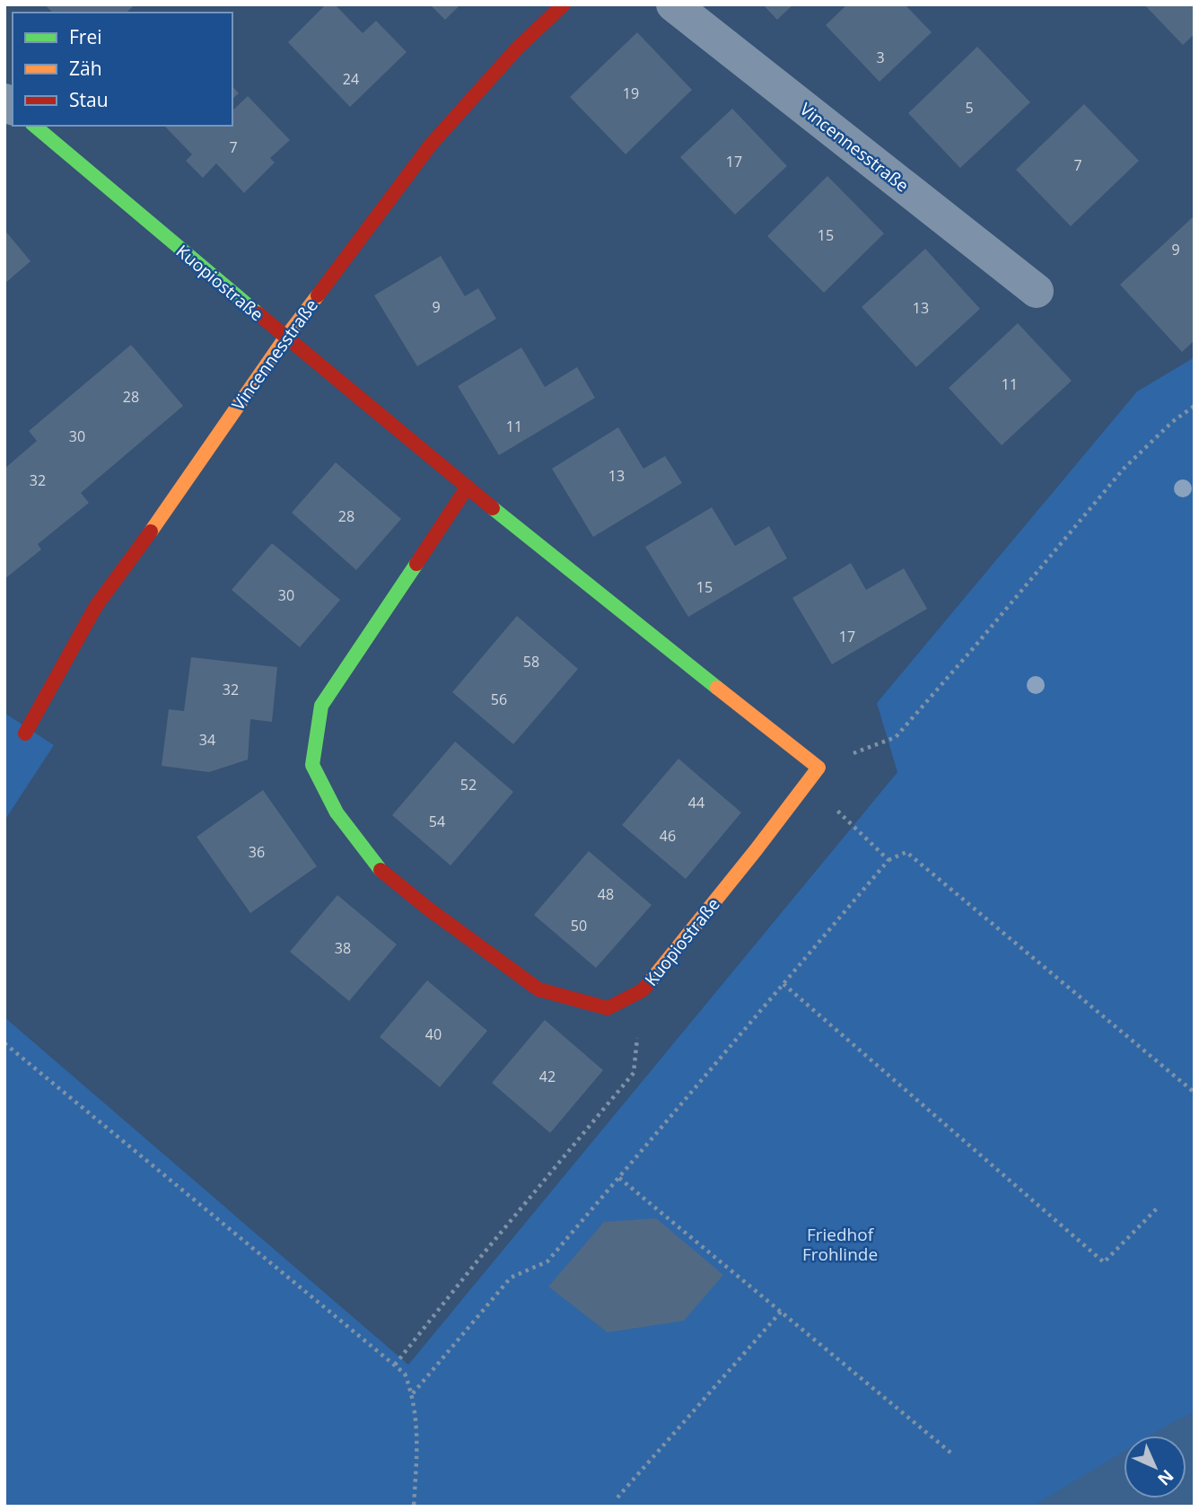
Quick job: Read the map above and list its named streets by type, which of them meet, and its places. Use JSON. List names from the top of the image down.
{
  "streets": {
    "street": ["Vincennesstraße", "Kuopiostraße"]
  },
  "crossings": [
    ["Vincennesstraße", "Kuopiostraße"]
  ],
  "parks": ["Friedhof Frohlinde"],
  "house_numbers": [
    "3",
    "24",
    "19",
    "5",
    "7",
    "17",
    "7",
    "15",
    "9",
    "9",
    "13",
    "11",
    "28",
    "11",
    "30",
    "13",
    "32",
    "28",
    "15",
    "30",
    "17",
    "58",
    "32",
    "56",
    "34",
    "52",
    "44",
    "54",
    "46",
    "36",
    "48",
    "50",
    "38",
    "40",
    "42"
  ],
  "legend": ["Frei", "Zäh", "Stau"],
  "north": "bottom right"
}
